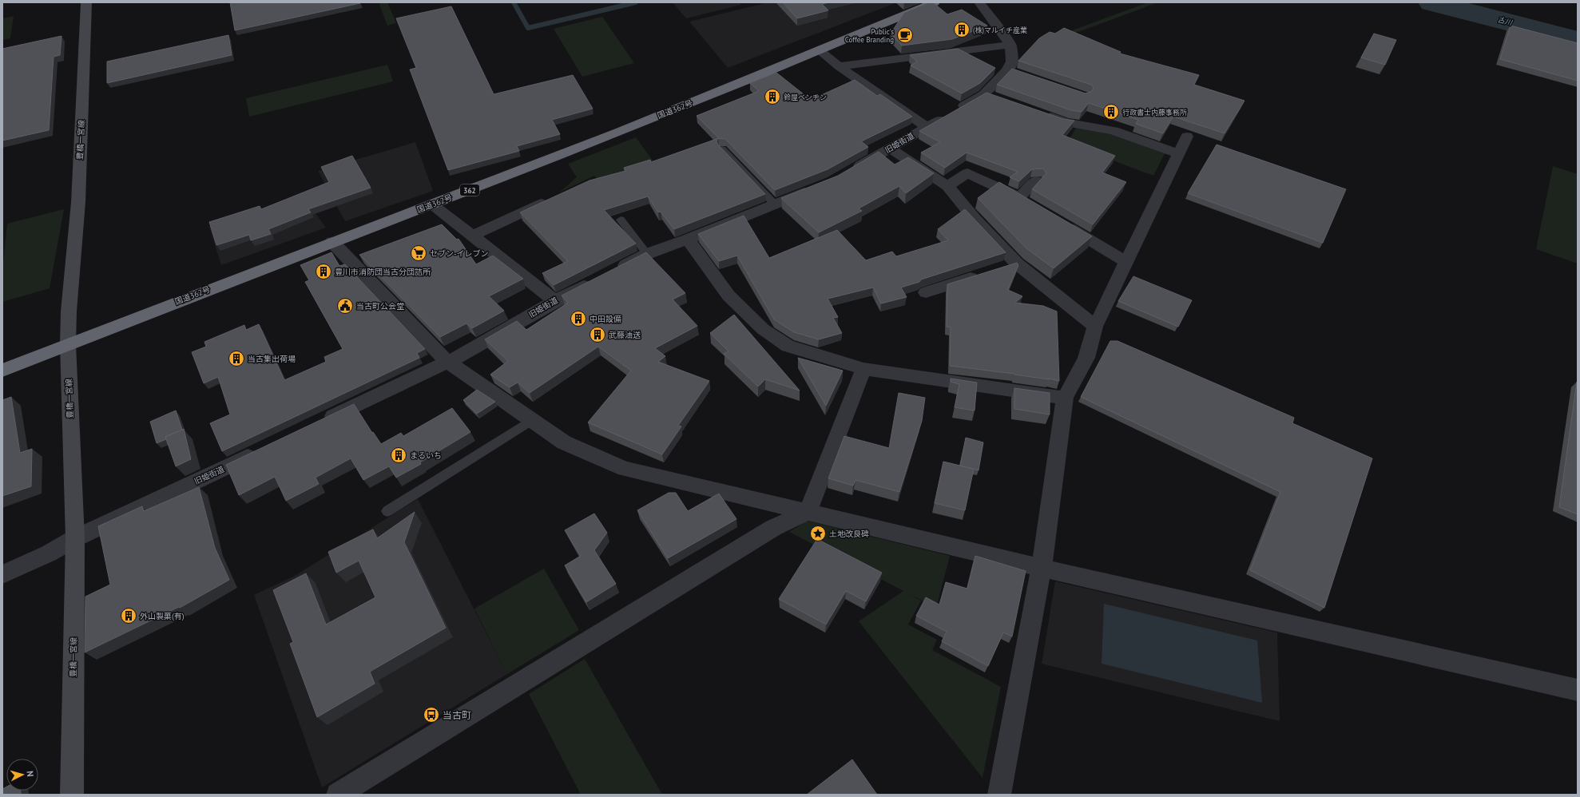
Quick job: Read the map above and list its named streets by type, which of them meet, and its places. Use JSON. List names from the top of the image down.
{
  "streets": {
    "highway": ["国道362号", "362"],
    "main road": ["豊橋一宮線"],
    "street": ["旧姫街道"]
  },
  "crossings": [
    ["国道362号", "豊橋一宮線"],
    ["豊橋一宮線", "旧姫街道"]
  ],
  "water": ["古川"],
  "places": {
    "building": [
      "(株)マルイチ産業",
      "鈴屋ベンヂン",
      "行政書士内藤事務所",
      "豊川市消防団当古分団詰所",
      "中田設備",
      "武藤油送",
      "当古集出荷場",
      "まるいち",
      "外山製菓(有)"
    ],
    "cafe": ["Public's Coffee Branding"],
    "supermarket": ["セブン-イレブン"],
    "public building": ["当古町公会堂"],
    "place": ["土地改良碑"],
    "bus stop": ["当古町"]
  },
  "north": "right"
}
